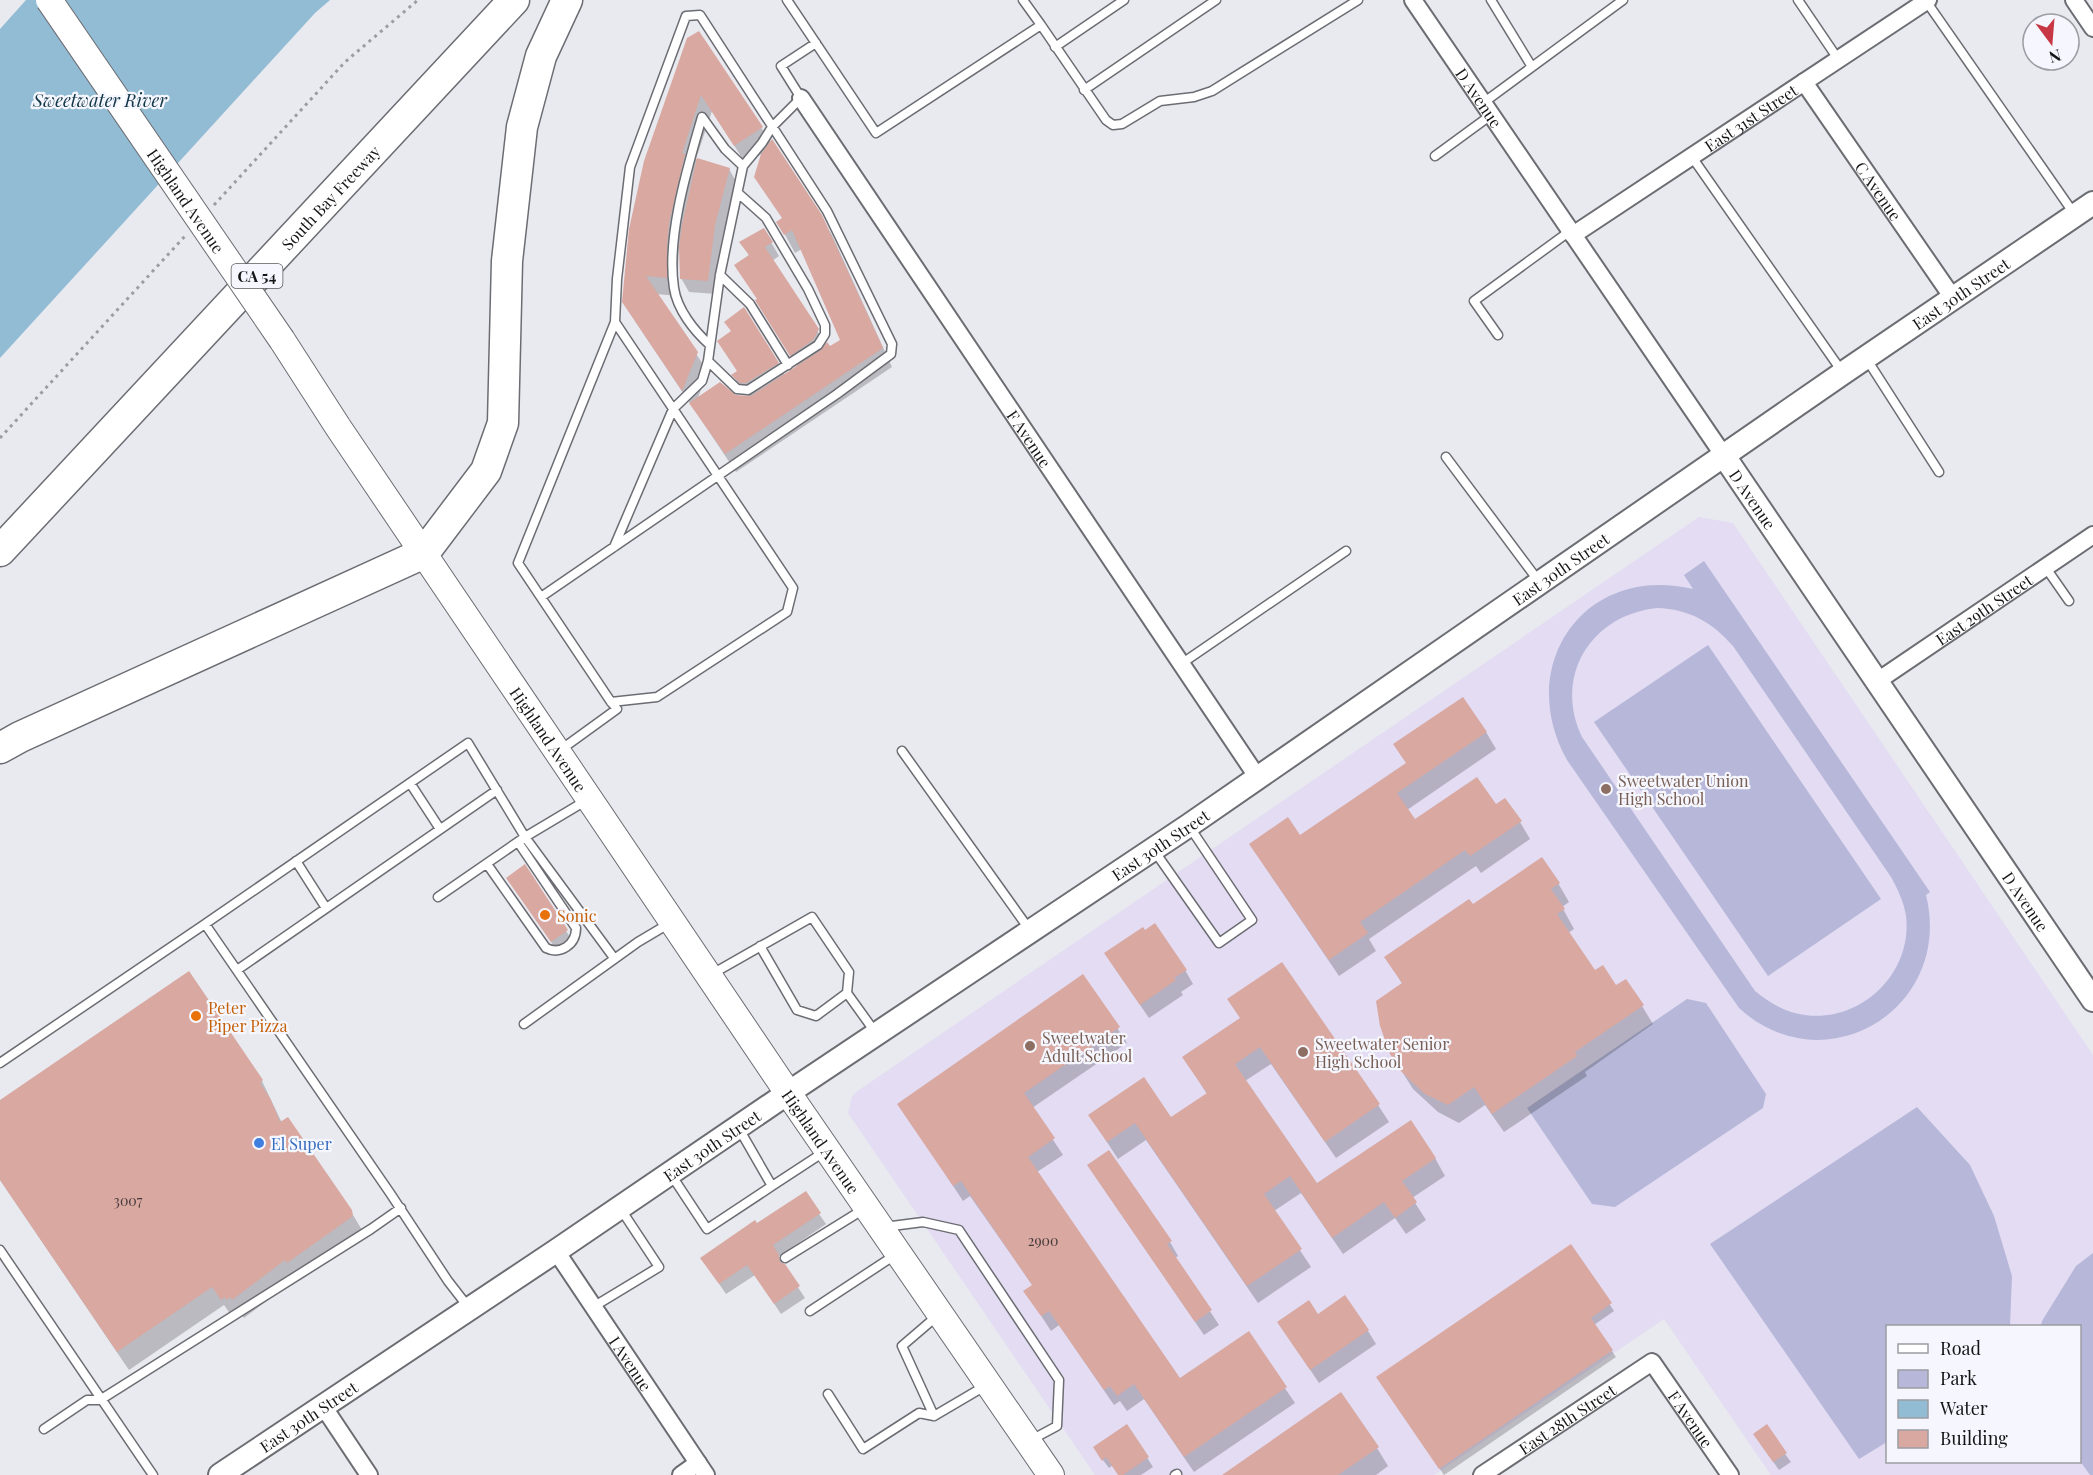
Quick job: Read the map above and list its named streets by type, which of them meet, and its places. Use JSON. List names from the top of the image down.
{
  "streets": {
    "highway": ["South Bay Freeway", "CA 54"],
    "main road": ["D Avenue", "Highland Avenue", "East 30th Street"],
    "street": [
      "East 31st Street",
      "C Avenue",
      "F Avenue",
      "East 29th Street",
      "I Avenue",
      "East 28th Street"
    ]
  },
  "crossings": [
    ["D Avenue", "East 31st Street"],
    ["D Avenue", "East 30th Street"],
    ["D Avenue", "East 29th Street"],
    ["East 31st Street", "C Avenue"],
    ["C Avenue", "East 30th Street"],
    ["Highland Avenue", "East 30th Street"],
    ["East 30th Street", "F Avenue"],
    ["East 30th Street", "I Avenue"],
    ["F Avenue", "East 28th Street"]
  ],
  "water": ["Sweetwater River"],
  "places": [
    "Sweetwater Union High School",
    "Sonic",
    "Peter Piper Pizza",
    "Sweetwater Adult School",
    "Sweetwater Senior High School",
    "El Super"
  ],
  "house_numbers": ["3007", "2900"],
  "legend": [
    "Road",
    "Park",
    "Water",
    "Building"
  ],
  "north": "bottom"
}
